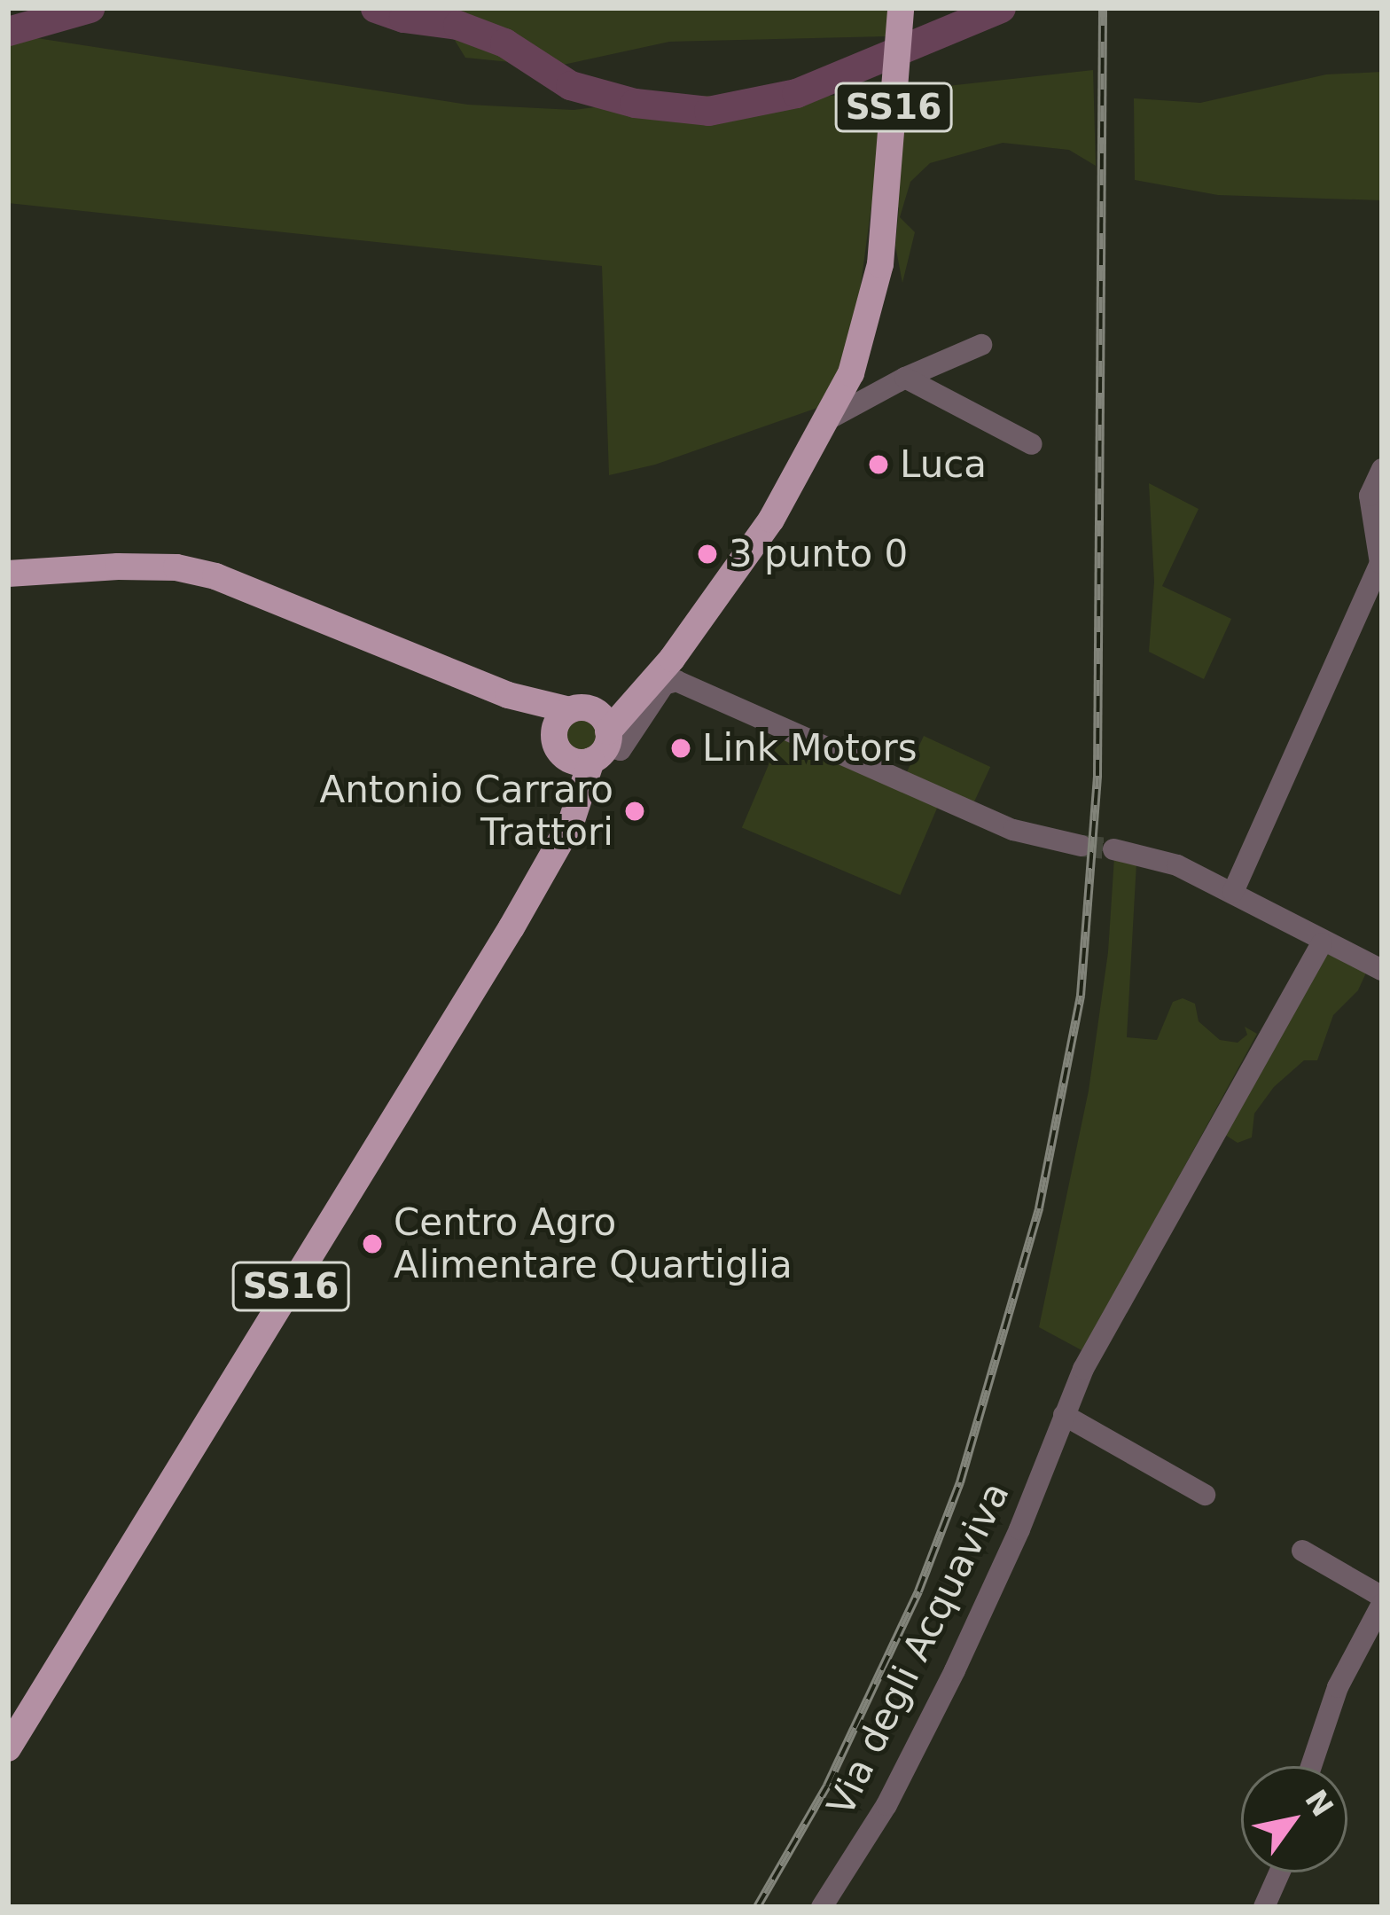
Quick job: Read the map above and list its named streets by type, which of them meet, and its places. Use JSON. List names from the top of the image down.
{
  "streets": {
    "main road": ["SS16"],
    "street": ["Via degli Acquaviva"]
  },
  "places": [
    "Luca",
    "3 punto 0",
    "Link Motors",
    "Antonio Carraro Trattori",
    "Centro Agro Alimentare Quartiglia"
  ],
  "north": "top right"
}
